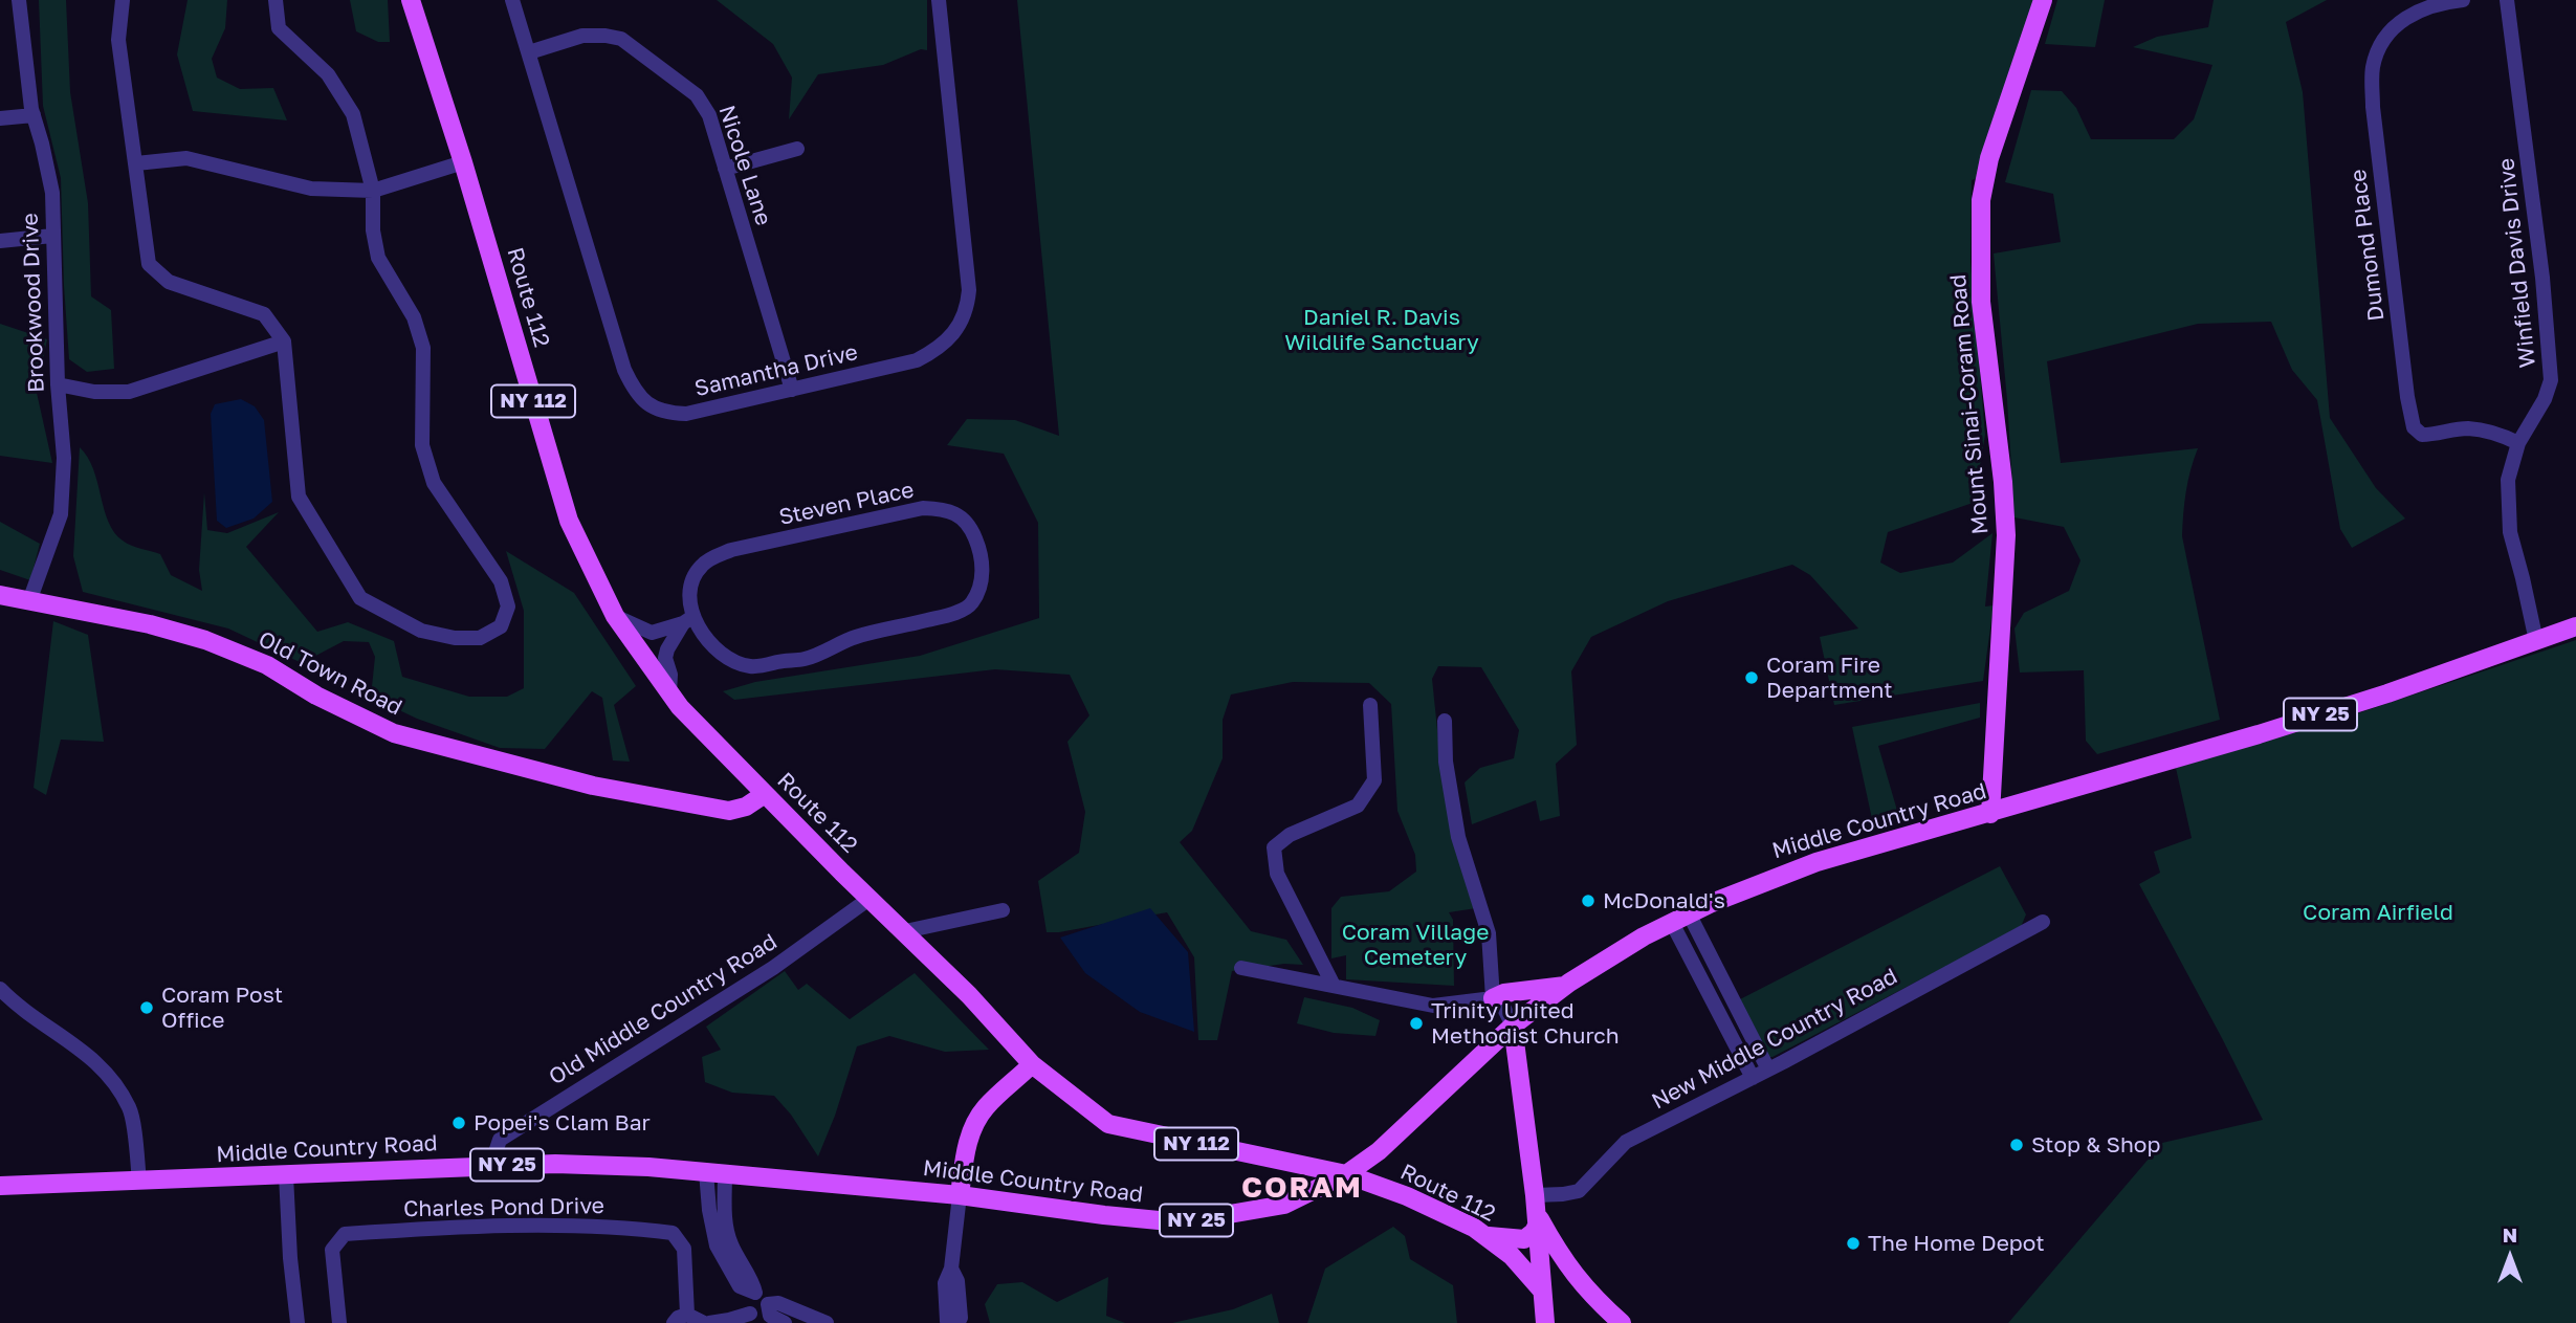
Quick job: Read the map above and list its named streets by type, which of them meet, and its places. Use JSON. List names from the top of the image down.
{
  "streets": {
    "main road": [
      "Route 112",
      "NY 112",
      "Mount Sinai-Coram Road",
      "Old Town Road",
      "NY 25",
      "Middle Country Road"
    ],
    "street": [
      "Nicole Lane",
      "Dumond Place",
      "Winfield Davis Drive",
      "Brookwood Drive",
      "Samantha Drive",
      "Steven Place",
      "Old Middle Country Road",
      "New Middle Country Road",
      "Charles Pond Drive"
    ]
  },
  "crossings": [
    ["Nicole Lane", "Samantha Drive"],
    ["Dumond Place", "Winfield Davis Drive"],
    ["Winfield Davis Drive", "Middle Country Road"],
    ["Route 112", "Steven Place"],
    ["Route 112", "Old Town Road"],
    ["Route 112", "Middle Country Road"],
    ["Route 112", "Old Middle Country Road"],
    ["Brookwood Drive", "Old Town Road"],
    ["Mount Sinai-Coram Road", "Middle Country Road"],
    ["Middle Country Road", "Old Middle Country Road"]
  ],
  "districts": ["CORAM"],
  "parks": ["Daniel R. Davis Wildlife Sanctuary", "Coram Airfield", "Coram Village Cemetery"],
  "places": [
    "Coram Fire Department",
    "McDonald's",
    "Coram Post Office",
    "Trinity United Methodist Church",
    "Popei's Clam Bar",
    "Stop & Shop",
    "The Home Depot"
  ],
  "north": "top"
}
